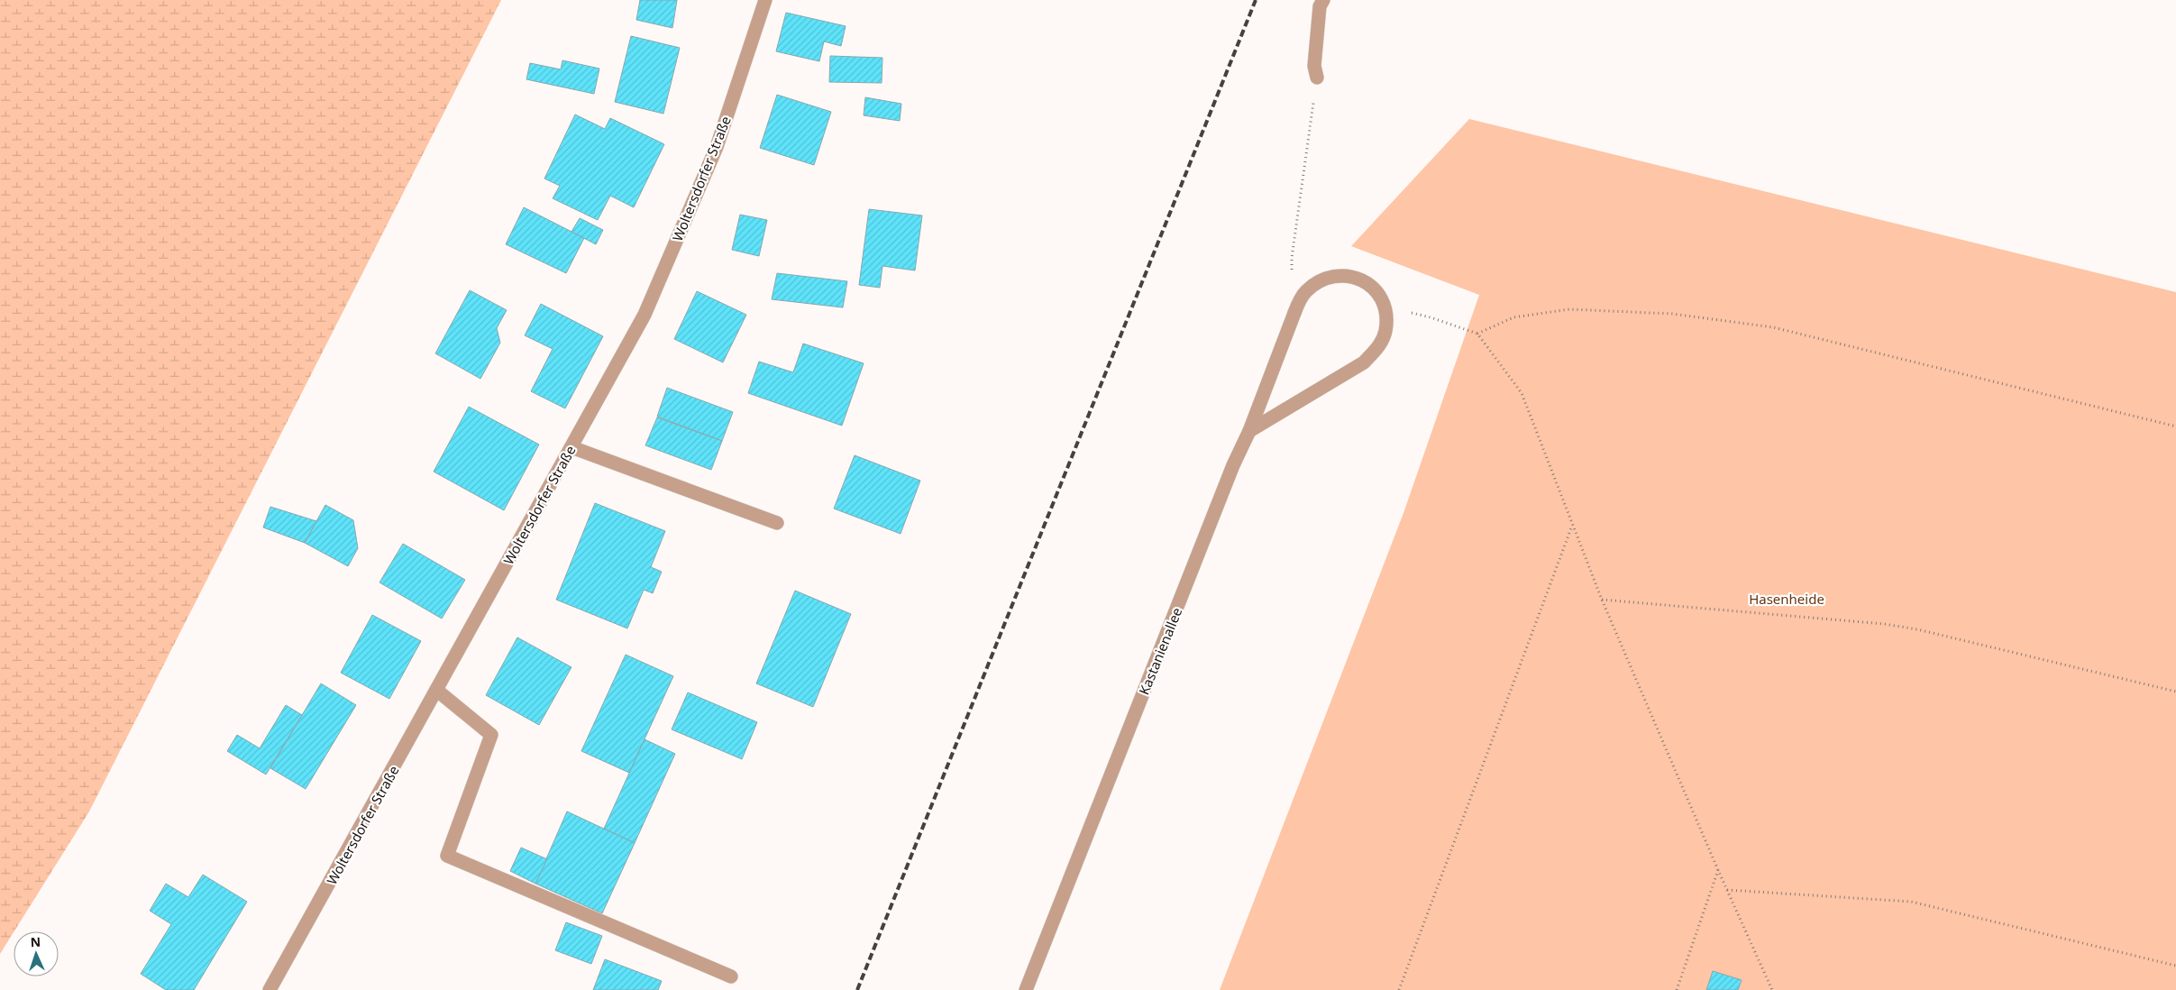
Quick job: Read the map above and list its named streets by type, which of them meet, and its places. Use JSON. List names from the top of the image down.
{
  "streets": {
    "street": ["Woltersdorfer Straße", "Kastanienallee"]
  },
  "parks": ["Hasenheide"],
  "north": "top"
}
